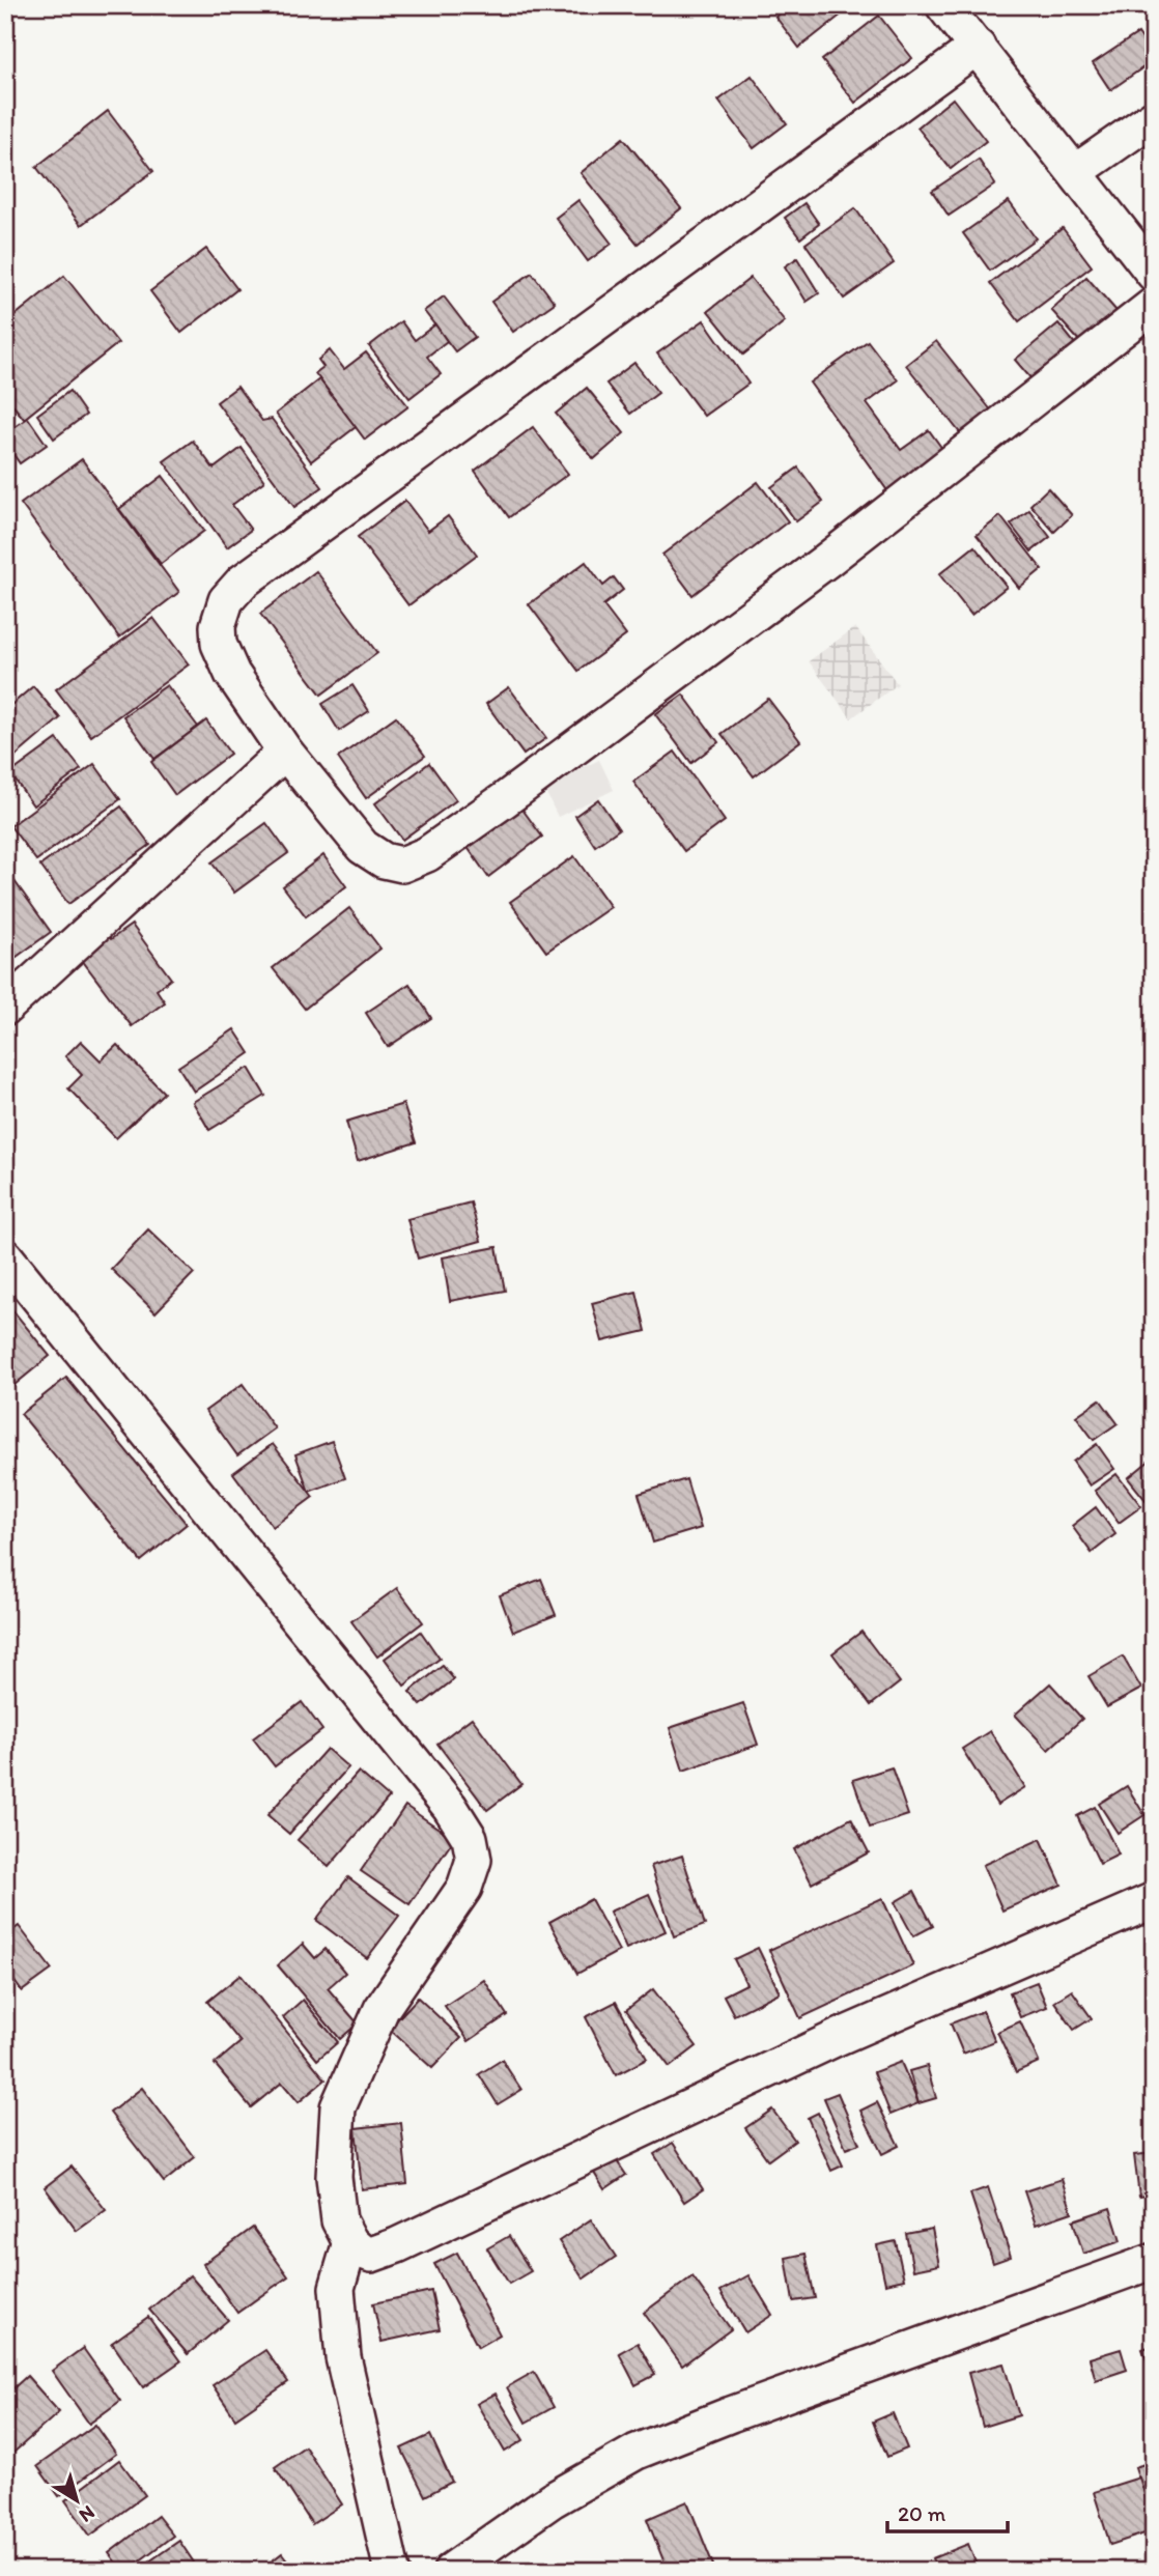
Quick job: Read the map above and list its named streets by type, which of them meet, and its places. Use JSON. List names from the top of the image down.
{
  "scale_bar": "20 m",
  "north": "bottom right"
}
